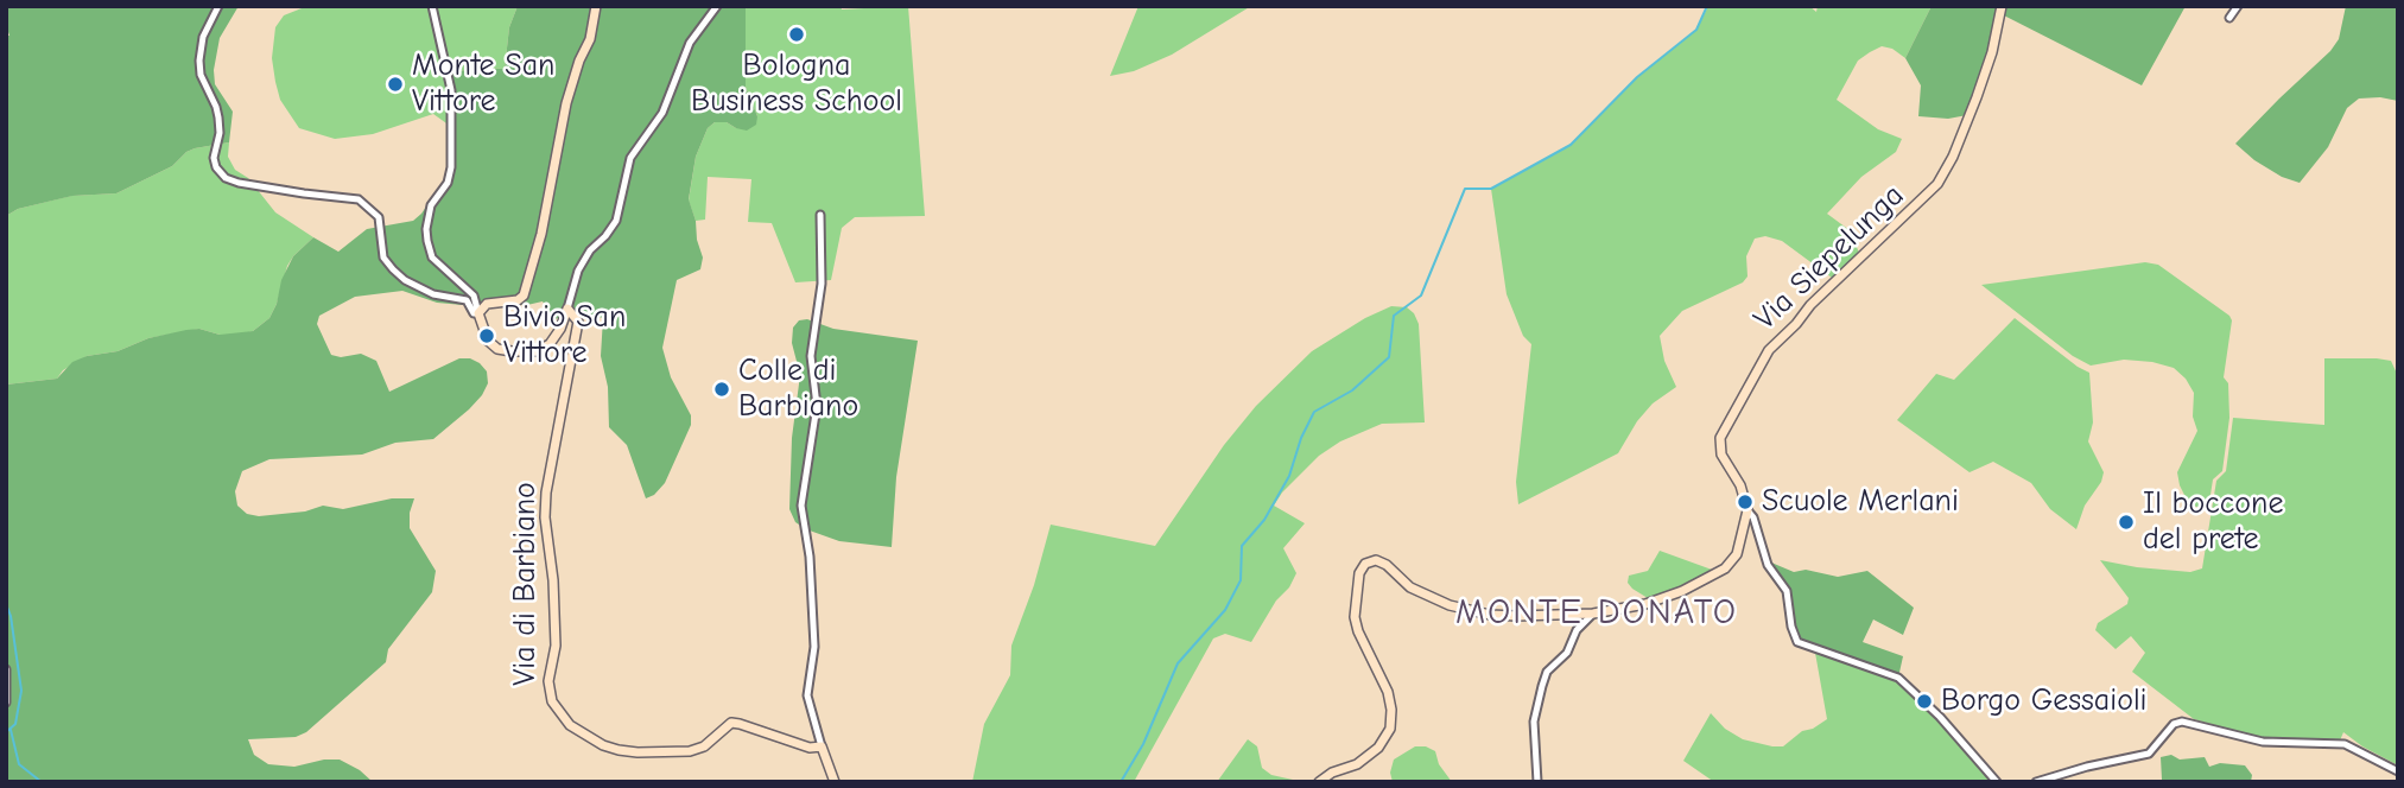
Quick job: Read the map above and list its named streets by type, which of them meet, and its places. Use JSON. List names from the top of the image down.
{
  "streets": {
    "street": ["Via Siepelunga", "Via di Barbiano"]
  },
  "districts": ["MONTE DONATO"],
  "places": [
    "Bologna Business School",
    "Monte San Vittore",
    "Bivio San Vittore",
    "Colle di Barbiano",
    "Scuole Merlani",
    "Il boccone del prete",
    "Borgo Gessaioli"
  ]
}
